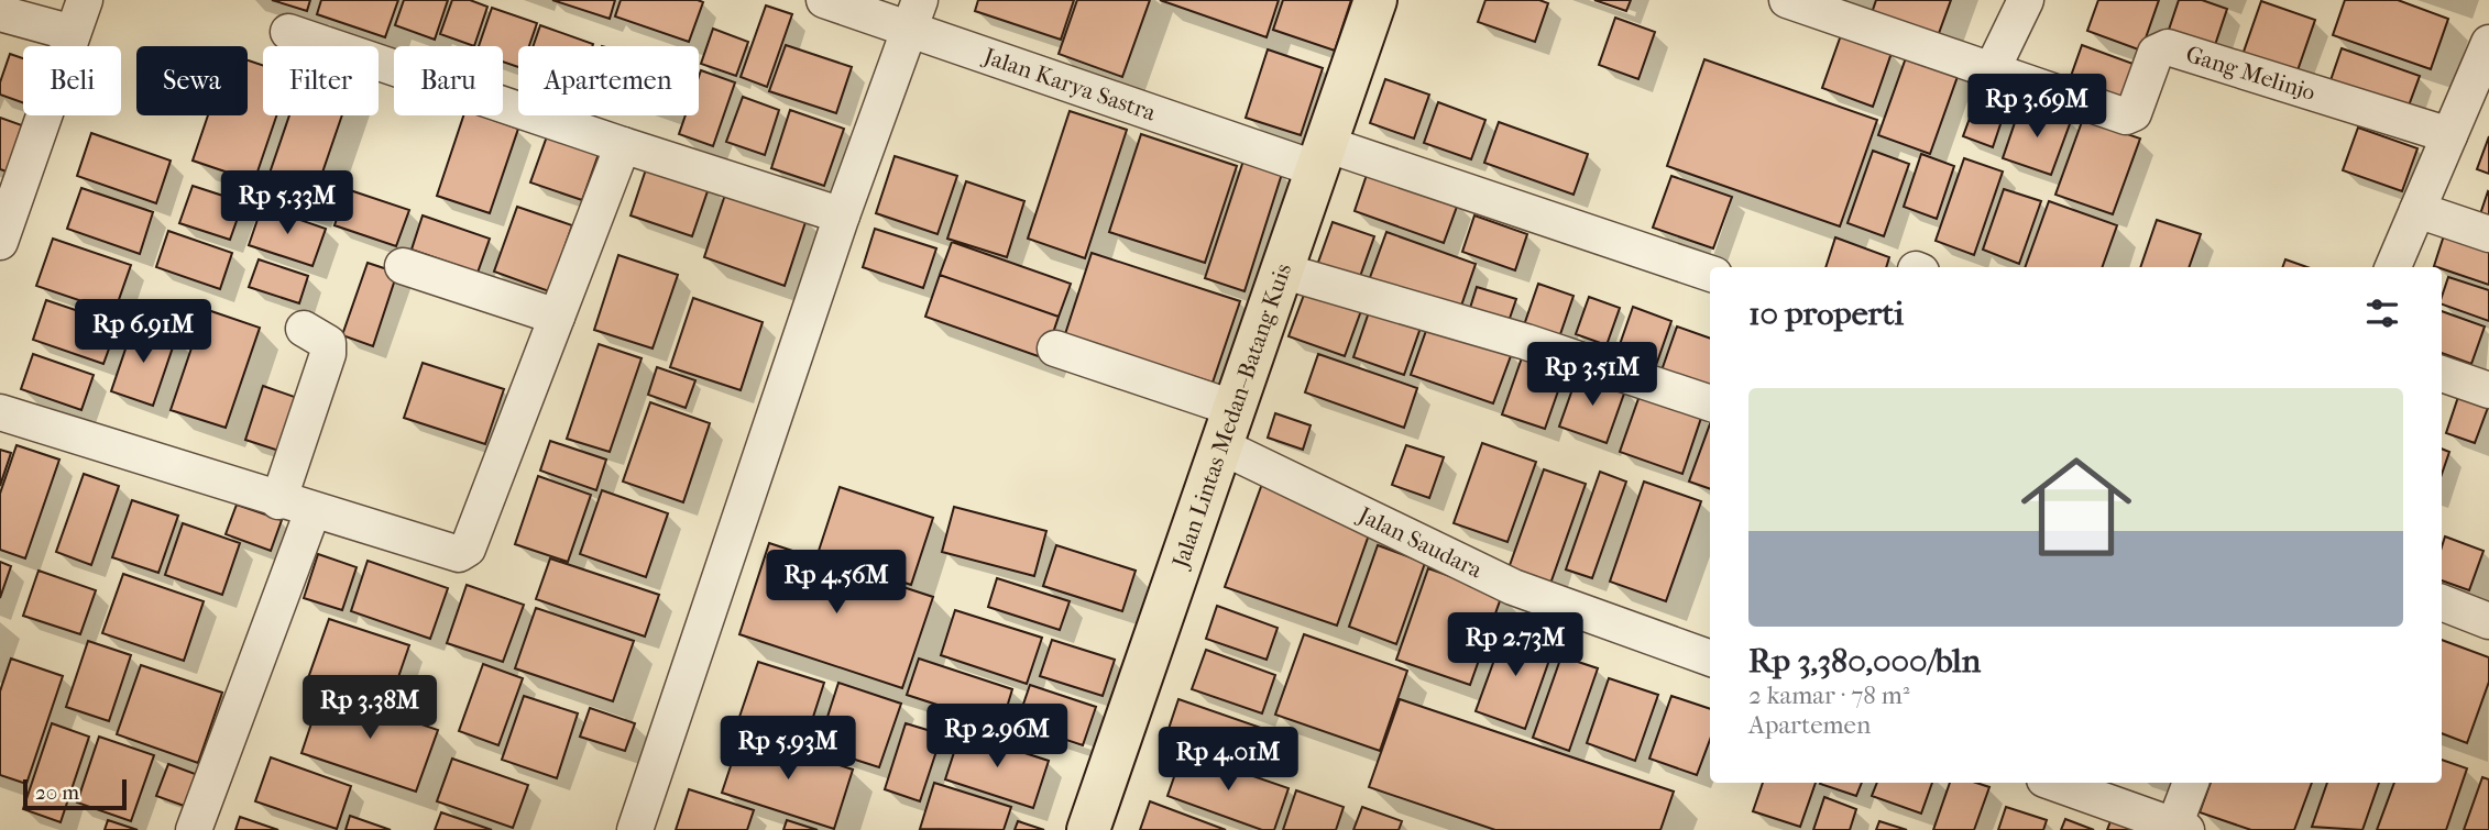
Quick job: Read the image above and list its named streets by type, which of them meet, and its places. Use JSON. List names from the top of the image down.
{
  "streets": {
    "highway": ["Jalan Lintas Medan–Batang Kuis"],
    "street": ["Gang Melinjo", "Jalan Karya Sastra", "Jalan Saudara"]
  },
  "crossings": [
    ["Jalan Karya Sastra", "Jalan Lintas Medan–Batang Kuis"],
    ["Jalan Lintas Medan–Batang Kuis", "Jalan Saudara"]
  ],
  "scale_bar": "20 m",
  "page": {
    "chip": [
      "Beli",
      "Sewa",
      "Filter",
      "Baru",
      "Apartemen"
    ],
    "price": [
      "Rp 3.69M",
      "Rp 5.33M",
      "Rp 6.91M",
      "Rp 3.51M",
      "Rp 4.56M",
      "Rp 2.73M",
      "Rp 3.38M",
      "Rp 2.96M",
      "Rp 5.93M",
      "Rp 4.01M"
    ],
    "heading": "10 properti",
    "list": [
      {
        "name": "Rp 3,380,000/bln",
        "note": "2 kamar · 78 m² · Apartemen"
      }
    ],
    "scale": "20 m"
  }
}
